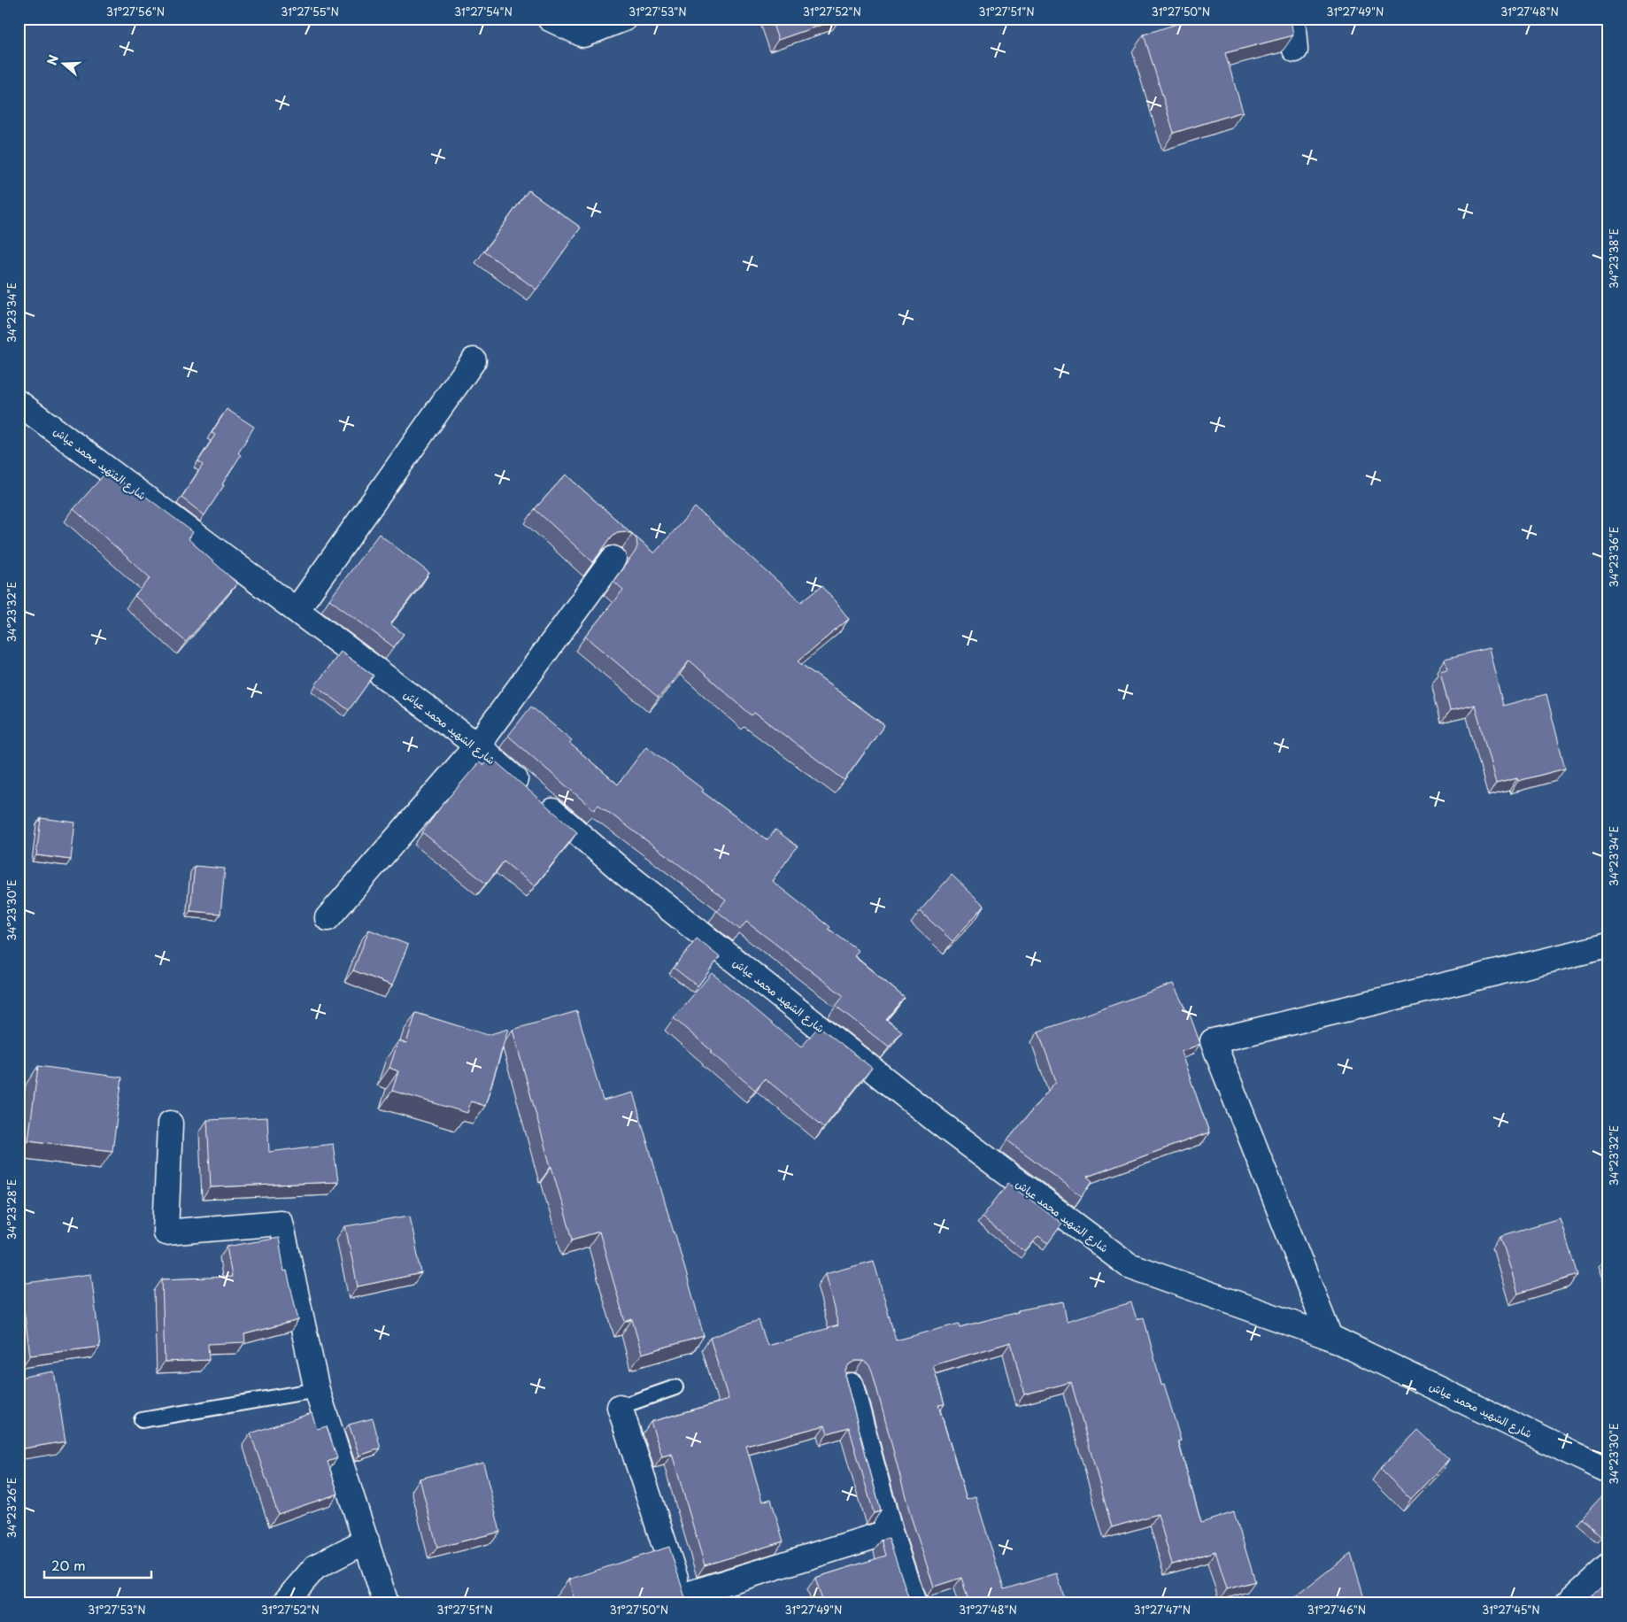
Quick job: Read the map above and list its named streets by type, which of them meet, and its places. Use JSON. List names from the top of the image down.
{
  "streets": {
    "street": ["شارع الشهيد محمد عياش"]
  },
  "scale_bar": "20 m",
  "north": "left",
  "coordinates": [
    "31°27'56\"N",
    "31°27'55\"N",
    "31°27'54\"N",
    "31°27'53\"N",
    "31°27'52\"N",
    "31°27'51\"N",
    "31°27'50\"N",
    "31°27'49\"N",
    "31°27'48\"N",
    "34°23'38\"E",
    "34°23'34\"E",
    "34°23'36\"E",
    "34°23'32\"E",
    "34°23'30\"E",
    "34°23'28\"E",
    "34°23'26\"E",
    "31°27'47\"N",
    "31°27'46\"N",
    "31°27'45\"N"
  ]
}
